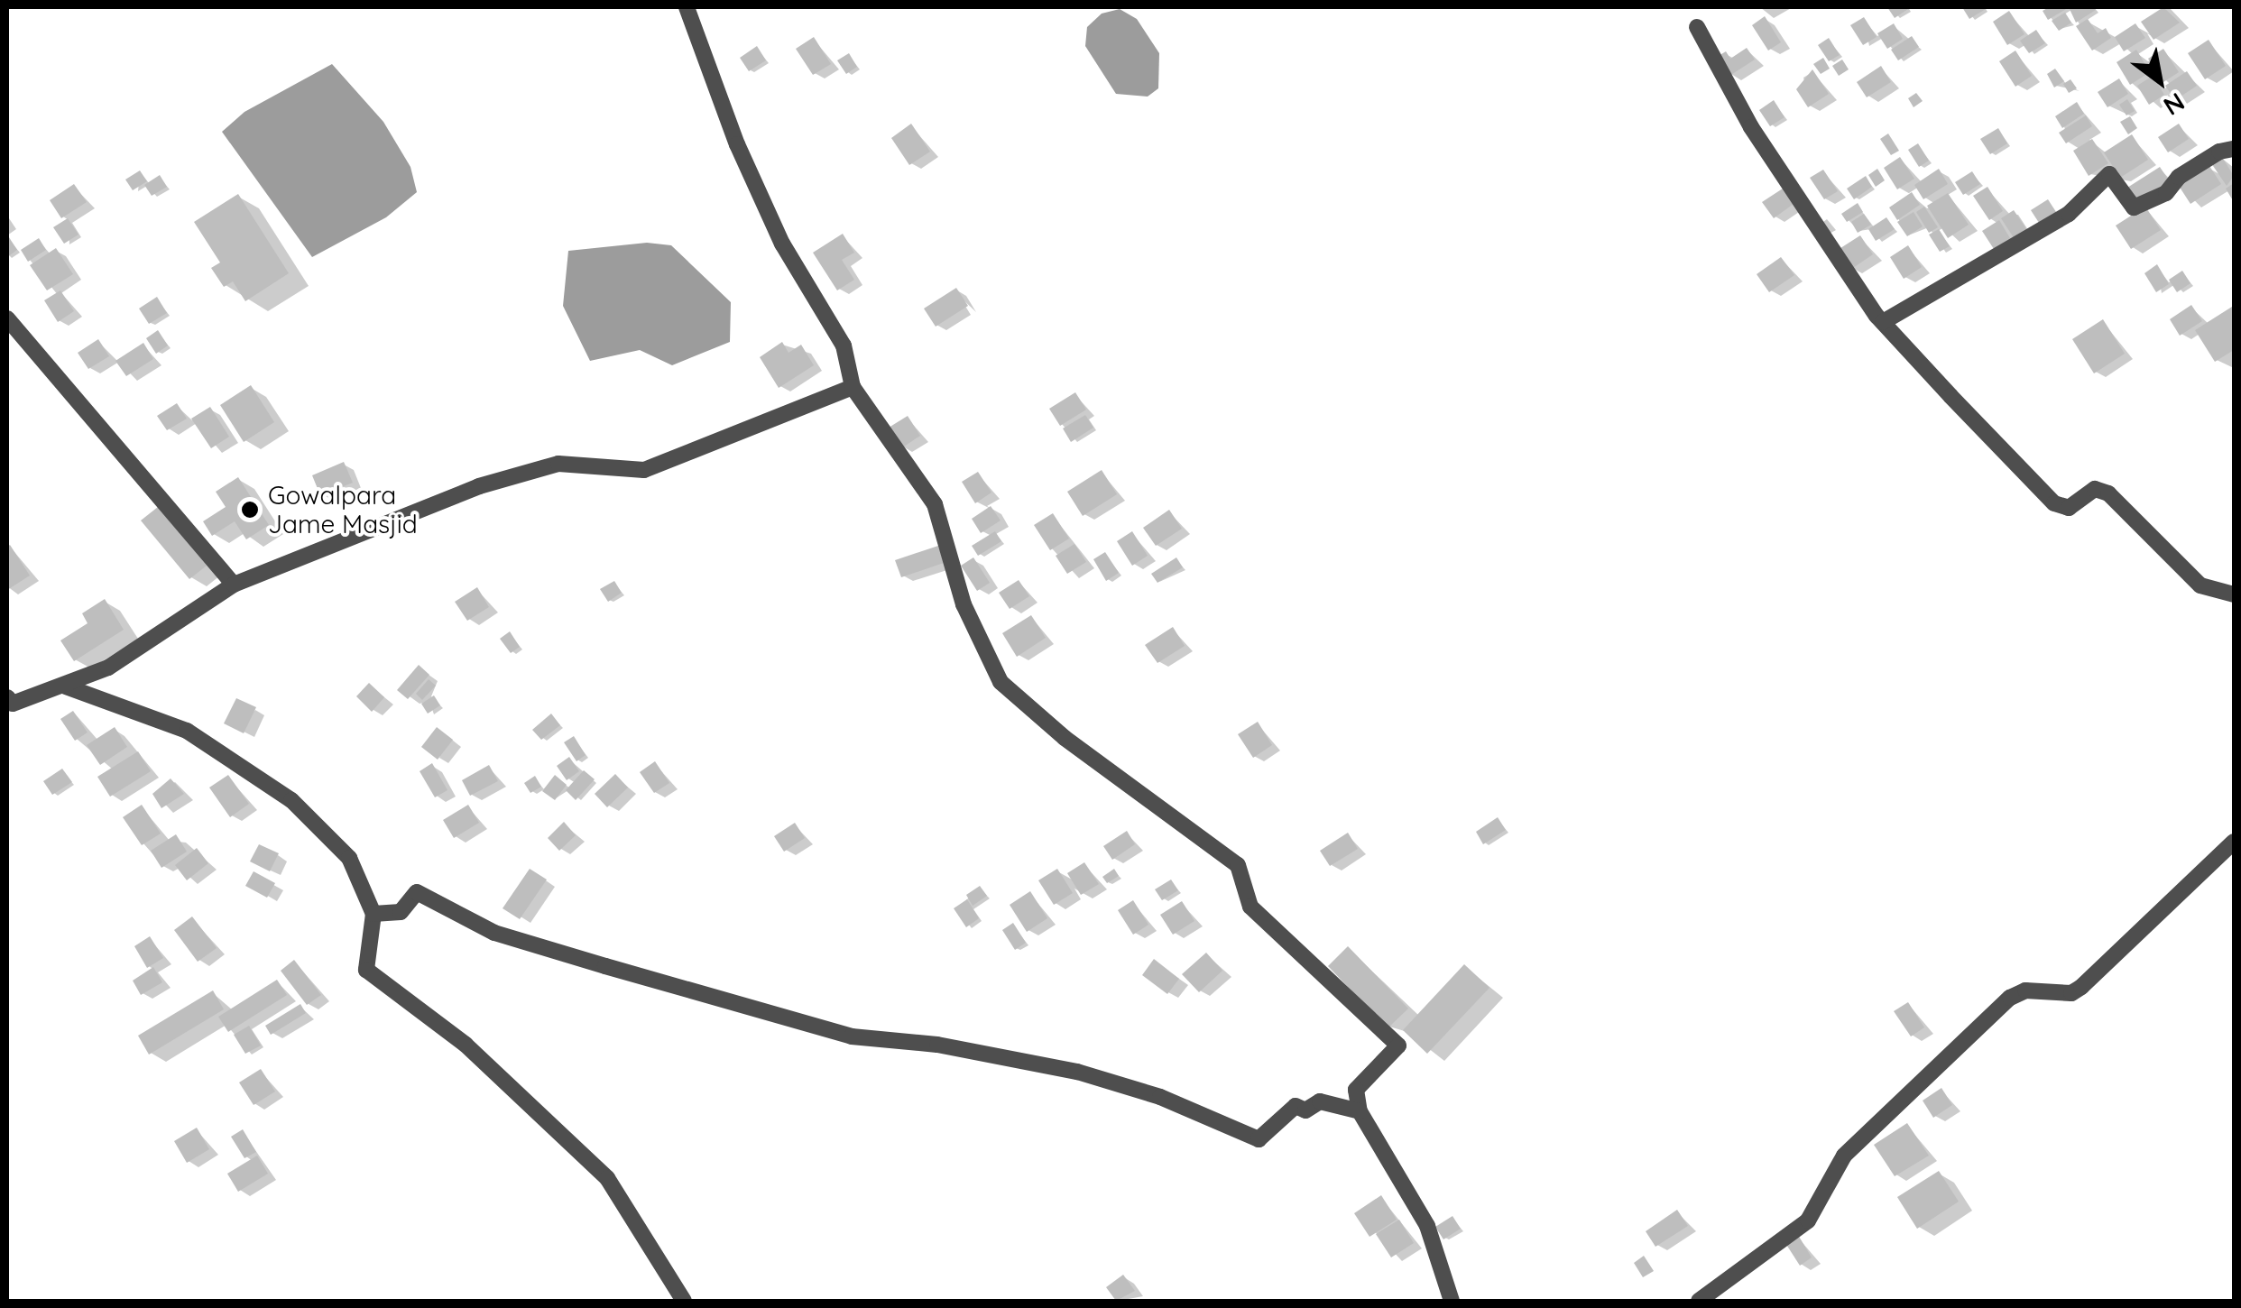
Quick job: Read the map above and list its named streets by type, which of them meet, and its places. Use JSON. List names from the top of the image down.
{
  "places": ["Gowalpara Jame Masjid"],
  "north": "bottom right"
}
